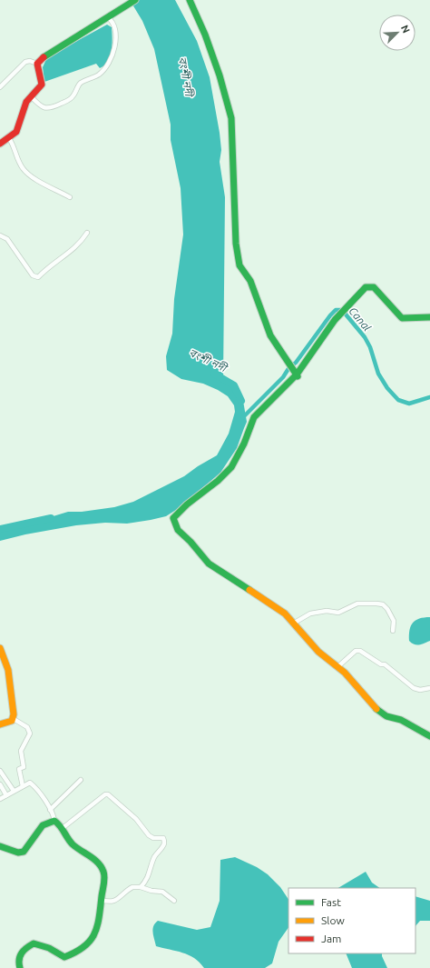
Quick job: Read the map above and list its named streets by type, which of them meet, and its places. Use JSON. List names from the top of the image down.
{
  "water": ["বংশী নদী", "Canal"],
  "legend": ["Fast", "Slow", "Jam"],
  "north": "top right"
}
